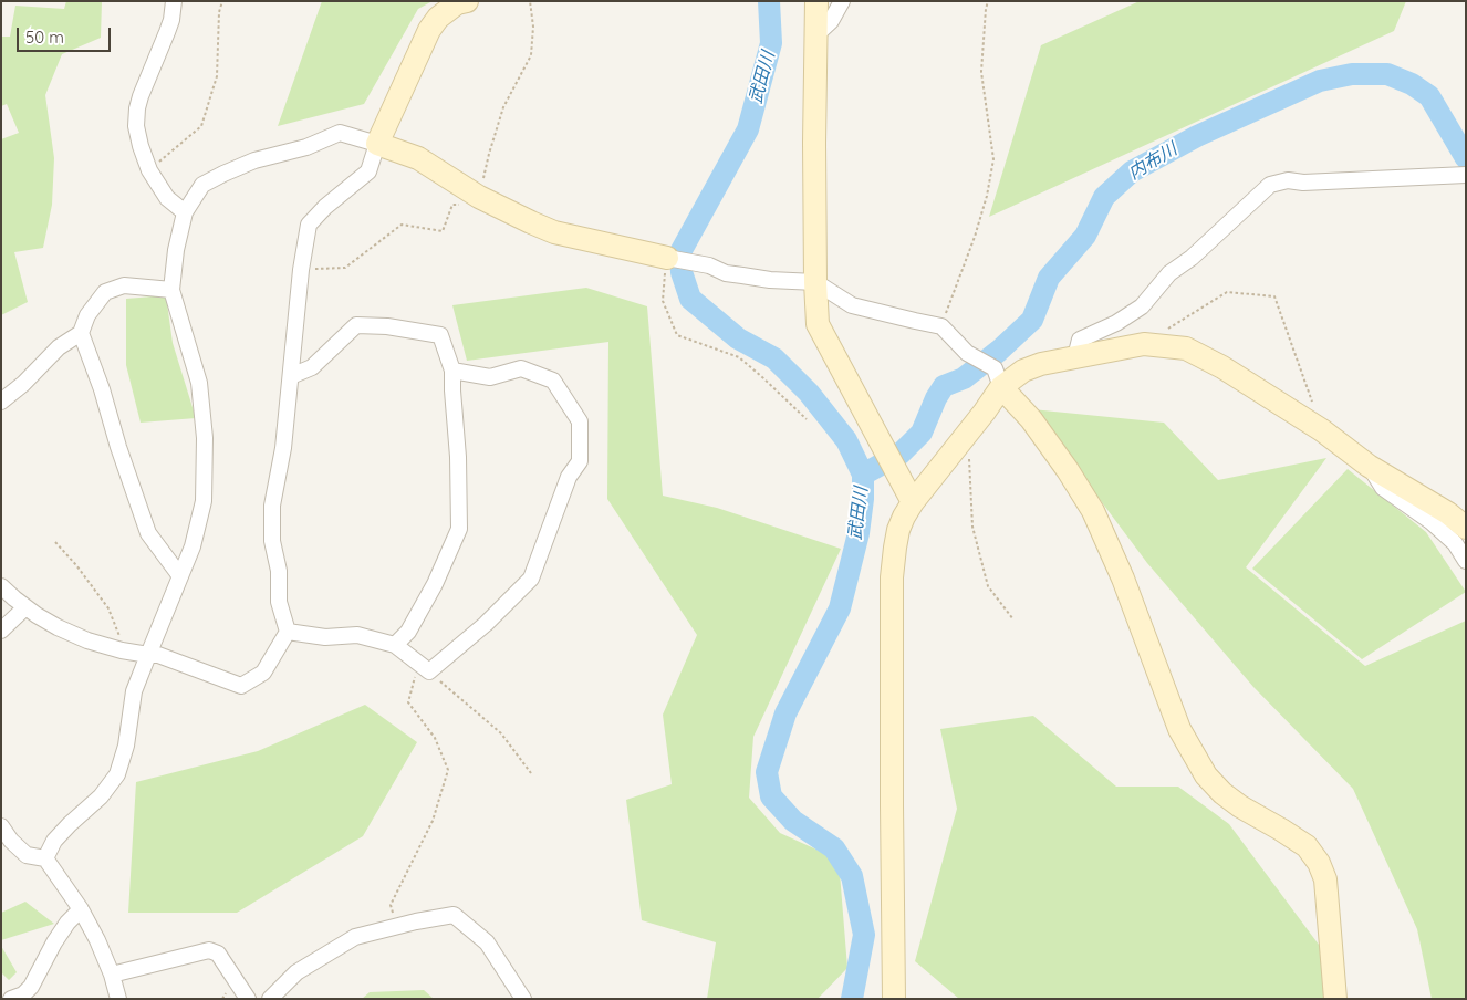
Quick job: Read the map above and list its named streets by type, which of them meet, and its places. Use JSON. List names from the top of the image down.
{
  "water": ["武田川", "内布川"],
  "scale_bar": "50 m"
}
